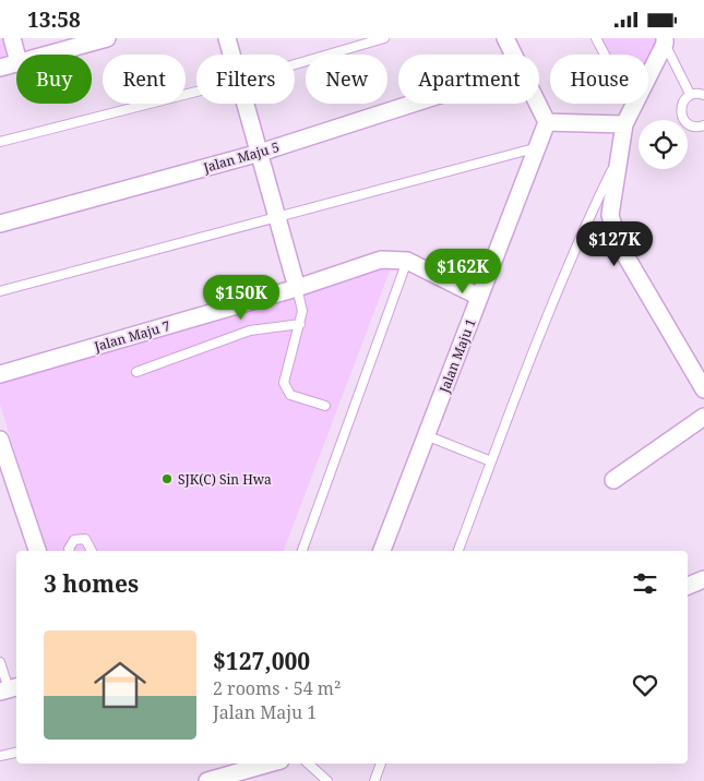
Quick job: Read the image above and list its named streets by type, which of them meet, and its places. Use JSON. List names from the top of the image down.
{
  "streets": {
    "street": ["Jalan Maju 5", "Jalan Maju 7", "Jalan Maju 1"]
  },
  "crossings": [
    ["Jalan Maju 7", "Jalan Maju 1"]
  ],
  "places": ["SJK(C) Sin Hwa"],
  "page": {
    "status": "13:58",
    "chip": [
      "Buy",
      "Rent",
      "Filters",
      "New",
      "Apartment",
      "House"
    ],
    "price": ["$127K", "$162K", "$150K"],
    "heading": "3 homes",
    "list": [
      {
        "name": "$127,000",
        "note": "2 rooms · 54 m² · Jalan Maju 1"
      }
    ]
  }
}
